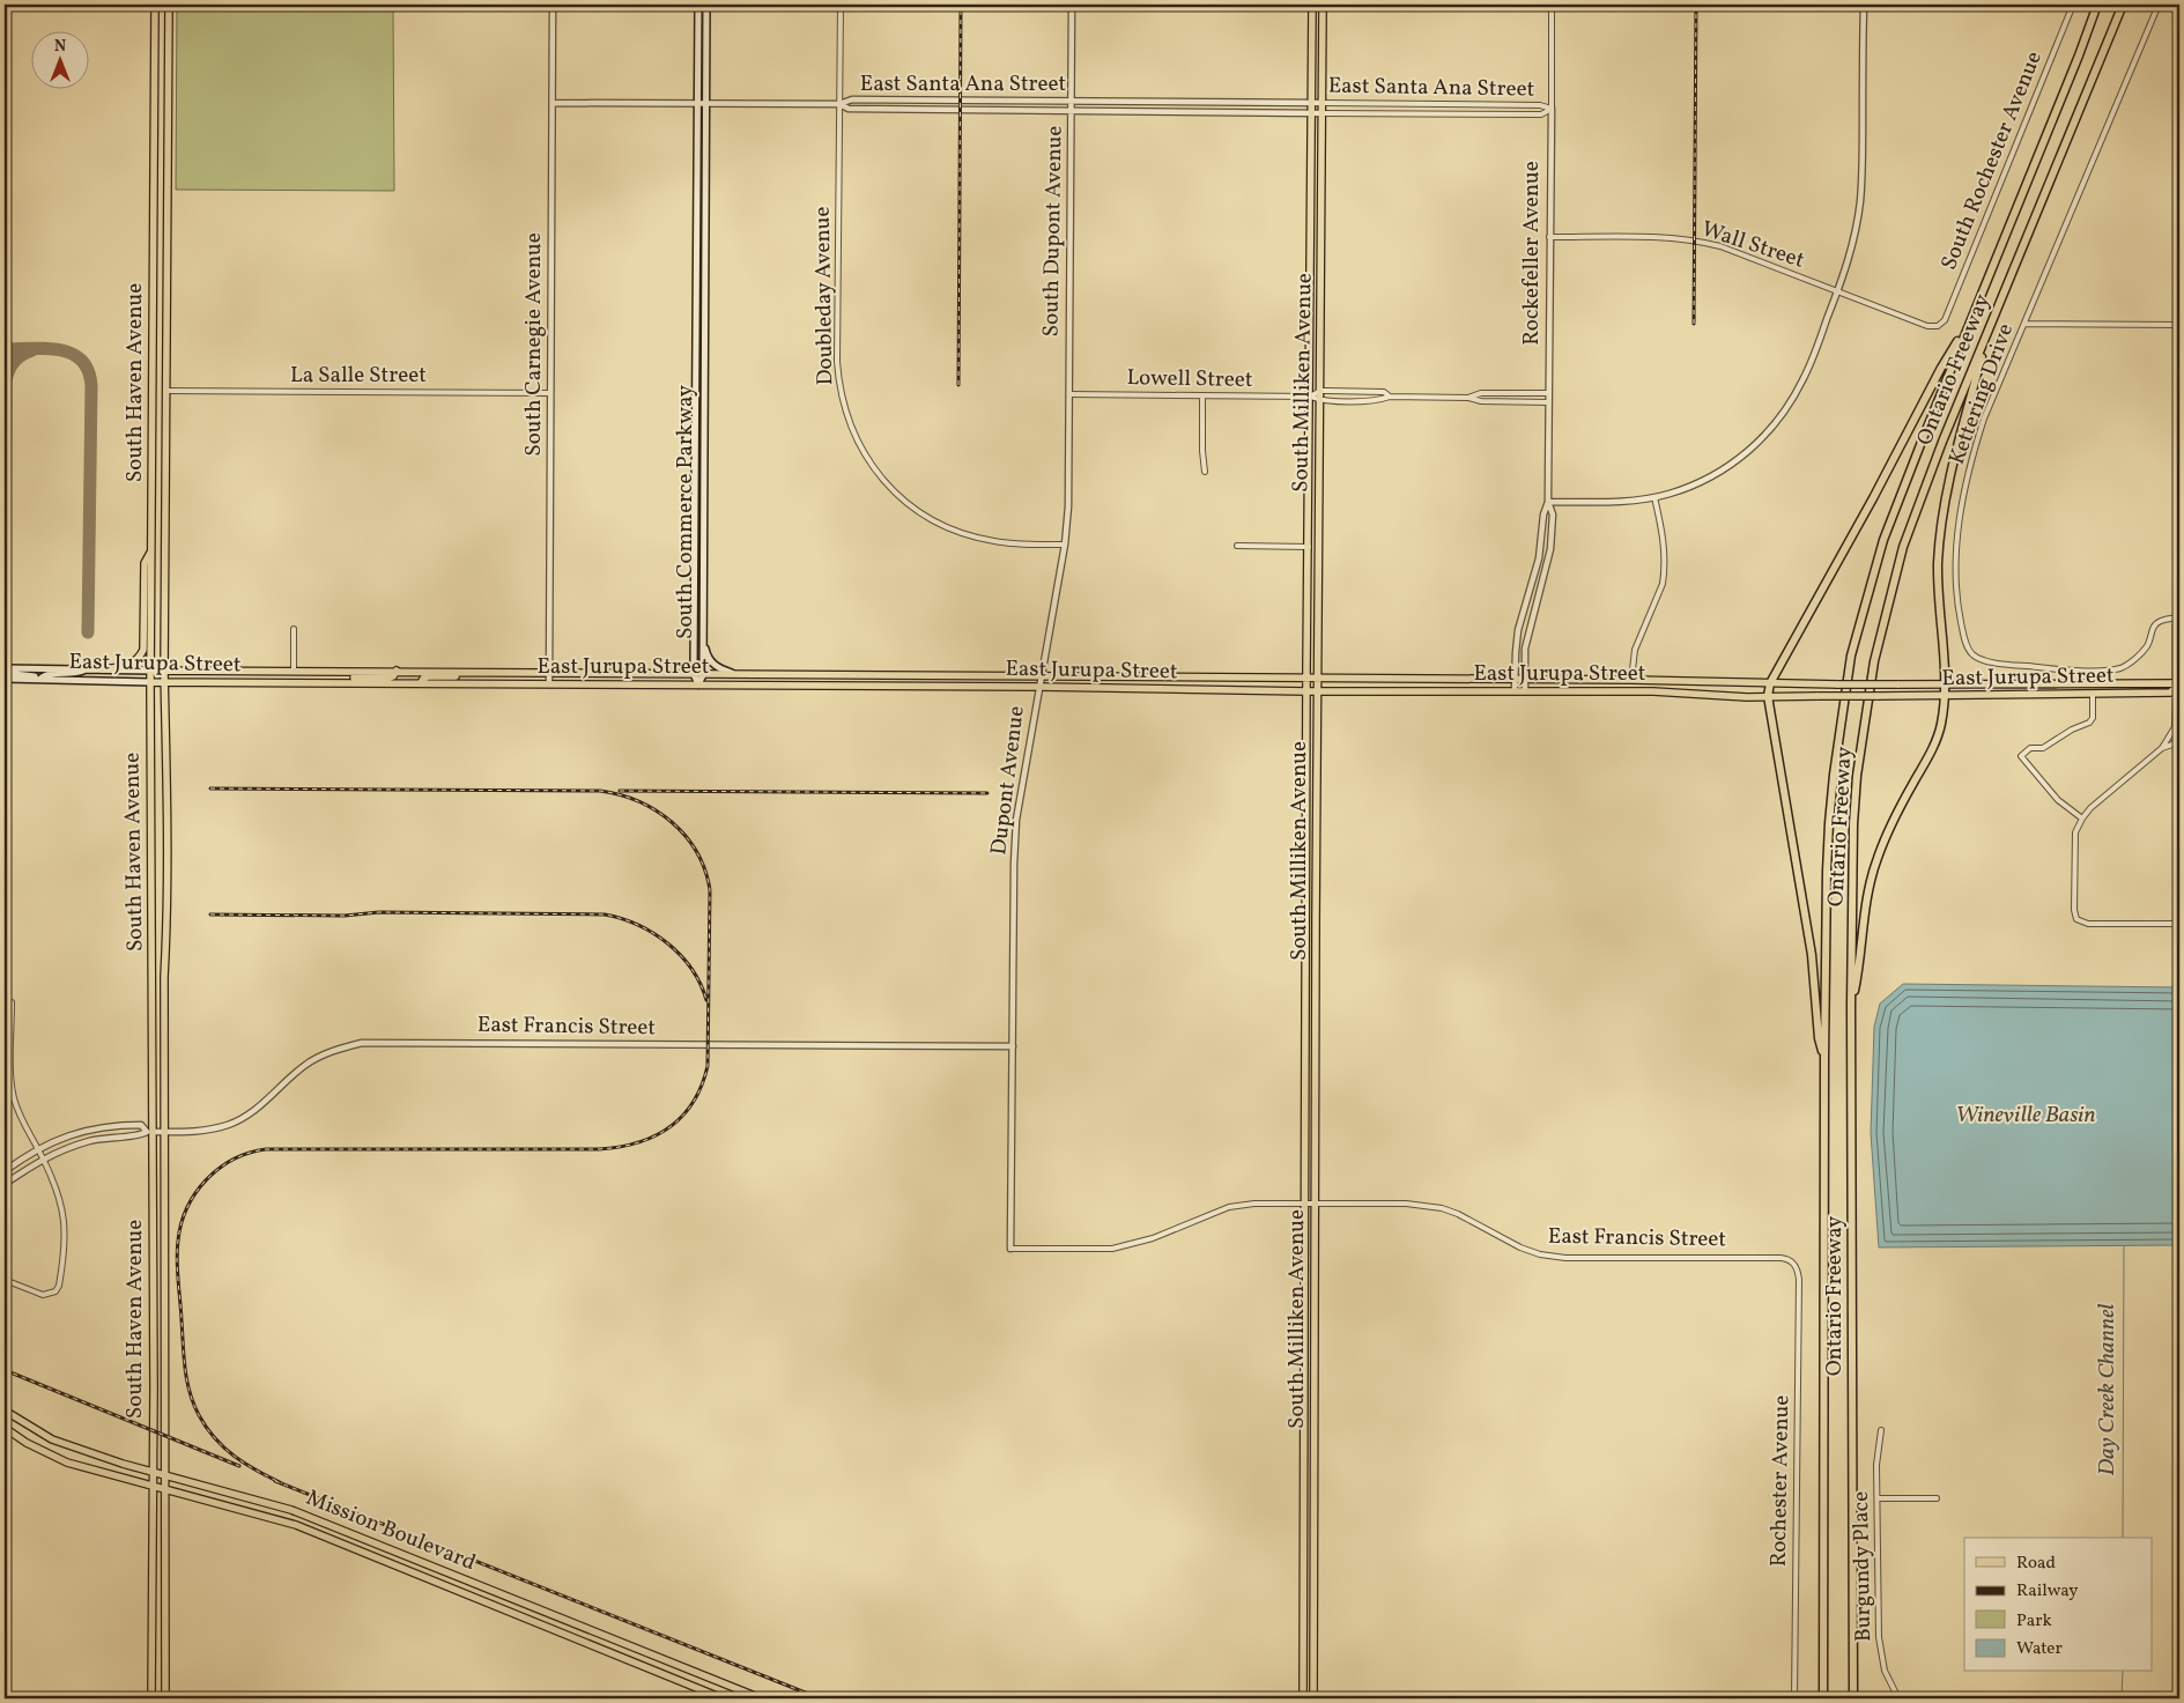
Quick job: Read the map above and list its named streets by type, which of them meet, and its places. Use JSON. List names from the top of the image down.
{
  "streets": {
    "highway": ["Ontario Freeway"],
    "main road": [
      "South Haven Avenue",
      "South Milliken Avenue",
      "South Commerce Parkway",
      "East Jurupa Street",
      "Mission Boulevard"
    ],
    "street": [
      "East Santa Ana Street",
      "South Rochester Avenue",
      "South Dupont Avenue",
      "Wall Street",
      "Rockefeller Avenue",
      "Doubleday Avenue",
      "South Carnegie Avenue",
      "La Salle Street",
      "Lowell Street",
      "Kettering Drive",
      "Dupont Avenue",
      "East Francis Street",
      "Rochester Avenue",
      "Burgundy Place"
    ]
  },
  "crossings": [
    ["East Santa Ana Street", "South Dupont Avenue"],
    ["East Santa Ana Street", "Rockefeller Avenue"],
    ["East Santa Ana Street", "Doubleday Avenue"],
    ["East Santa Ana Street", "South Carnegie Avenue"],
    ["East Santa Ana Street", "South Milliken Avenue"],
    ["East Santa Ana Street", "South Commerce Parkway"],
    ["South Rochester Avenue", "Wall Street"],
    ["South Dupont Avenue", "Dupont Avenue"],
    ["Wall Street", "Rockefeller Avenue"],
    ["Rockefeller Avenue", "Lowell Street"],
    ["Rockefeller Avenue", "East Jurupa Street"],
    ["Doubleday Avenue", "Dupont Avenue"],
    ["South Carnegie Avenue", "La Salle Street"],
    ["South Carnegie Avenue", "East Jurupa Street"],
    ["La Salle Street", "South Haven Avenue"],
    ["Lowell Street", "South Milliken Avenue"],
    ["Lowell Street", "Dupont Avenue"],
    ["South Haven Avenue", "East Jurupa Street"],
    ["South Haven Avenue", "East Francis Street"],
    ["South Haven Avenue", "Mission Boulevard"],
    ["South Milliken Avenue", "East Jurupa Street"],
    ["South Milliken Avenue", "East Francis Street"],
    ["South Commerce Parkway", "East Jurupa Street"],
    ["East Jurupa Street", "Dupont Avenue"],
    ["Dupont Avenue", "East Francis Street"],
    ["East Francis Street", "Rochester Avenue"]
  ],
  "water": ["Wineville Basin", "Day Creek Channel"],
  "legend": [
    "Road",
    "Railway",
    "Park",
    "Water"
  ],
  "north": "top"
}
